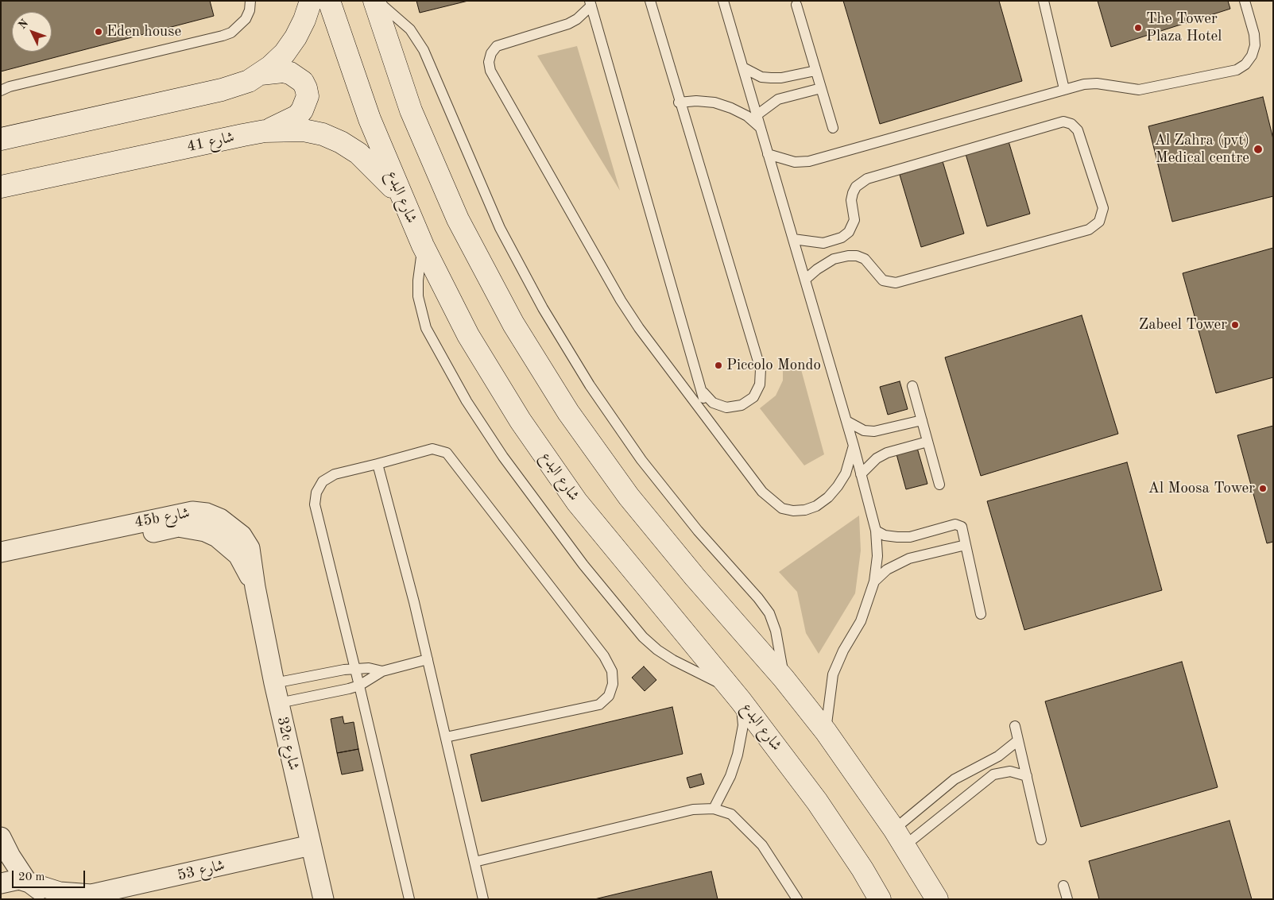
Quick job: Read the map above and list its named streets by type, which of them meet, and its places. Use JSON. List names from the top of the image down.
{
  "streets": {
    "main road": ["شارع 41", "شارع البدع"],
    "street": ["45b شارع", "32c شارع", "شارع 53"]
  },
  "crossings": [
    ["شارع 41", "شارع البدع"],
    ["45b شارع", "32c شارع"],
    ["32c شارع", "شارع 53"]
  ],
  "places": [
    "The Tower Plaza Hotel",
    "Eden house",
    "Al Zahra (pvt) Medical centre",
    "Zabeel Tower",
    "Piccolo Mondo",
    "Al Moosa Tower"
  ],
  "scale_bar": "20 m",
  "north": "top left"
}
